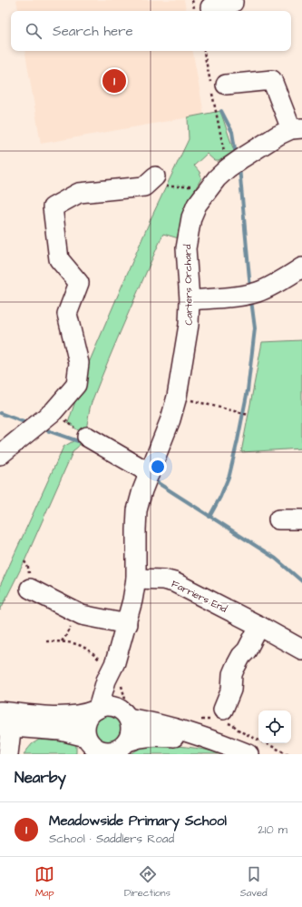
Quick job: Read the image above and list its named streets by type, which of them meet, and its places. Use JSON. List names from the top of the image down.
{
  "streets": {
    "street": ["Carters Orchard", "Farriers End"]
  },
  "crossings": [
    ["Carters Orchard", "Farriers End"]
  ],
  "page": {
    "search": "Search here",
    "pins": "1",
    "heading": "Nearby",
    "list": [
      {
        "mark": "1",
        "name": "Meadowside Primary School",
        "note": "School · Saddlers Road",
        "value": "210 m"
      }
    ],
    "nav": ["Map", "Directions", "Saved"]
  }
}
